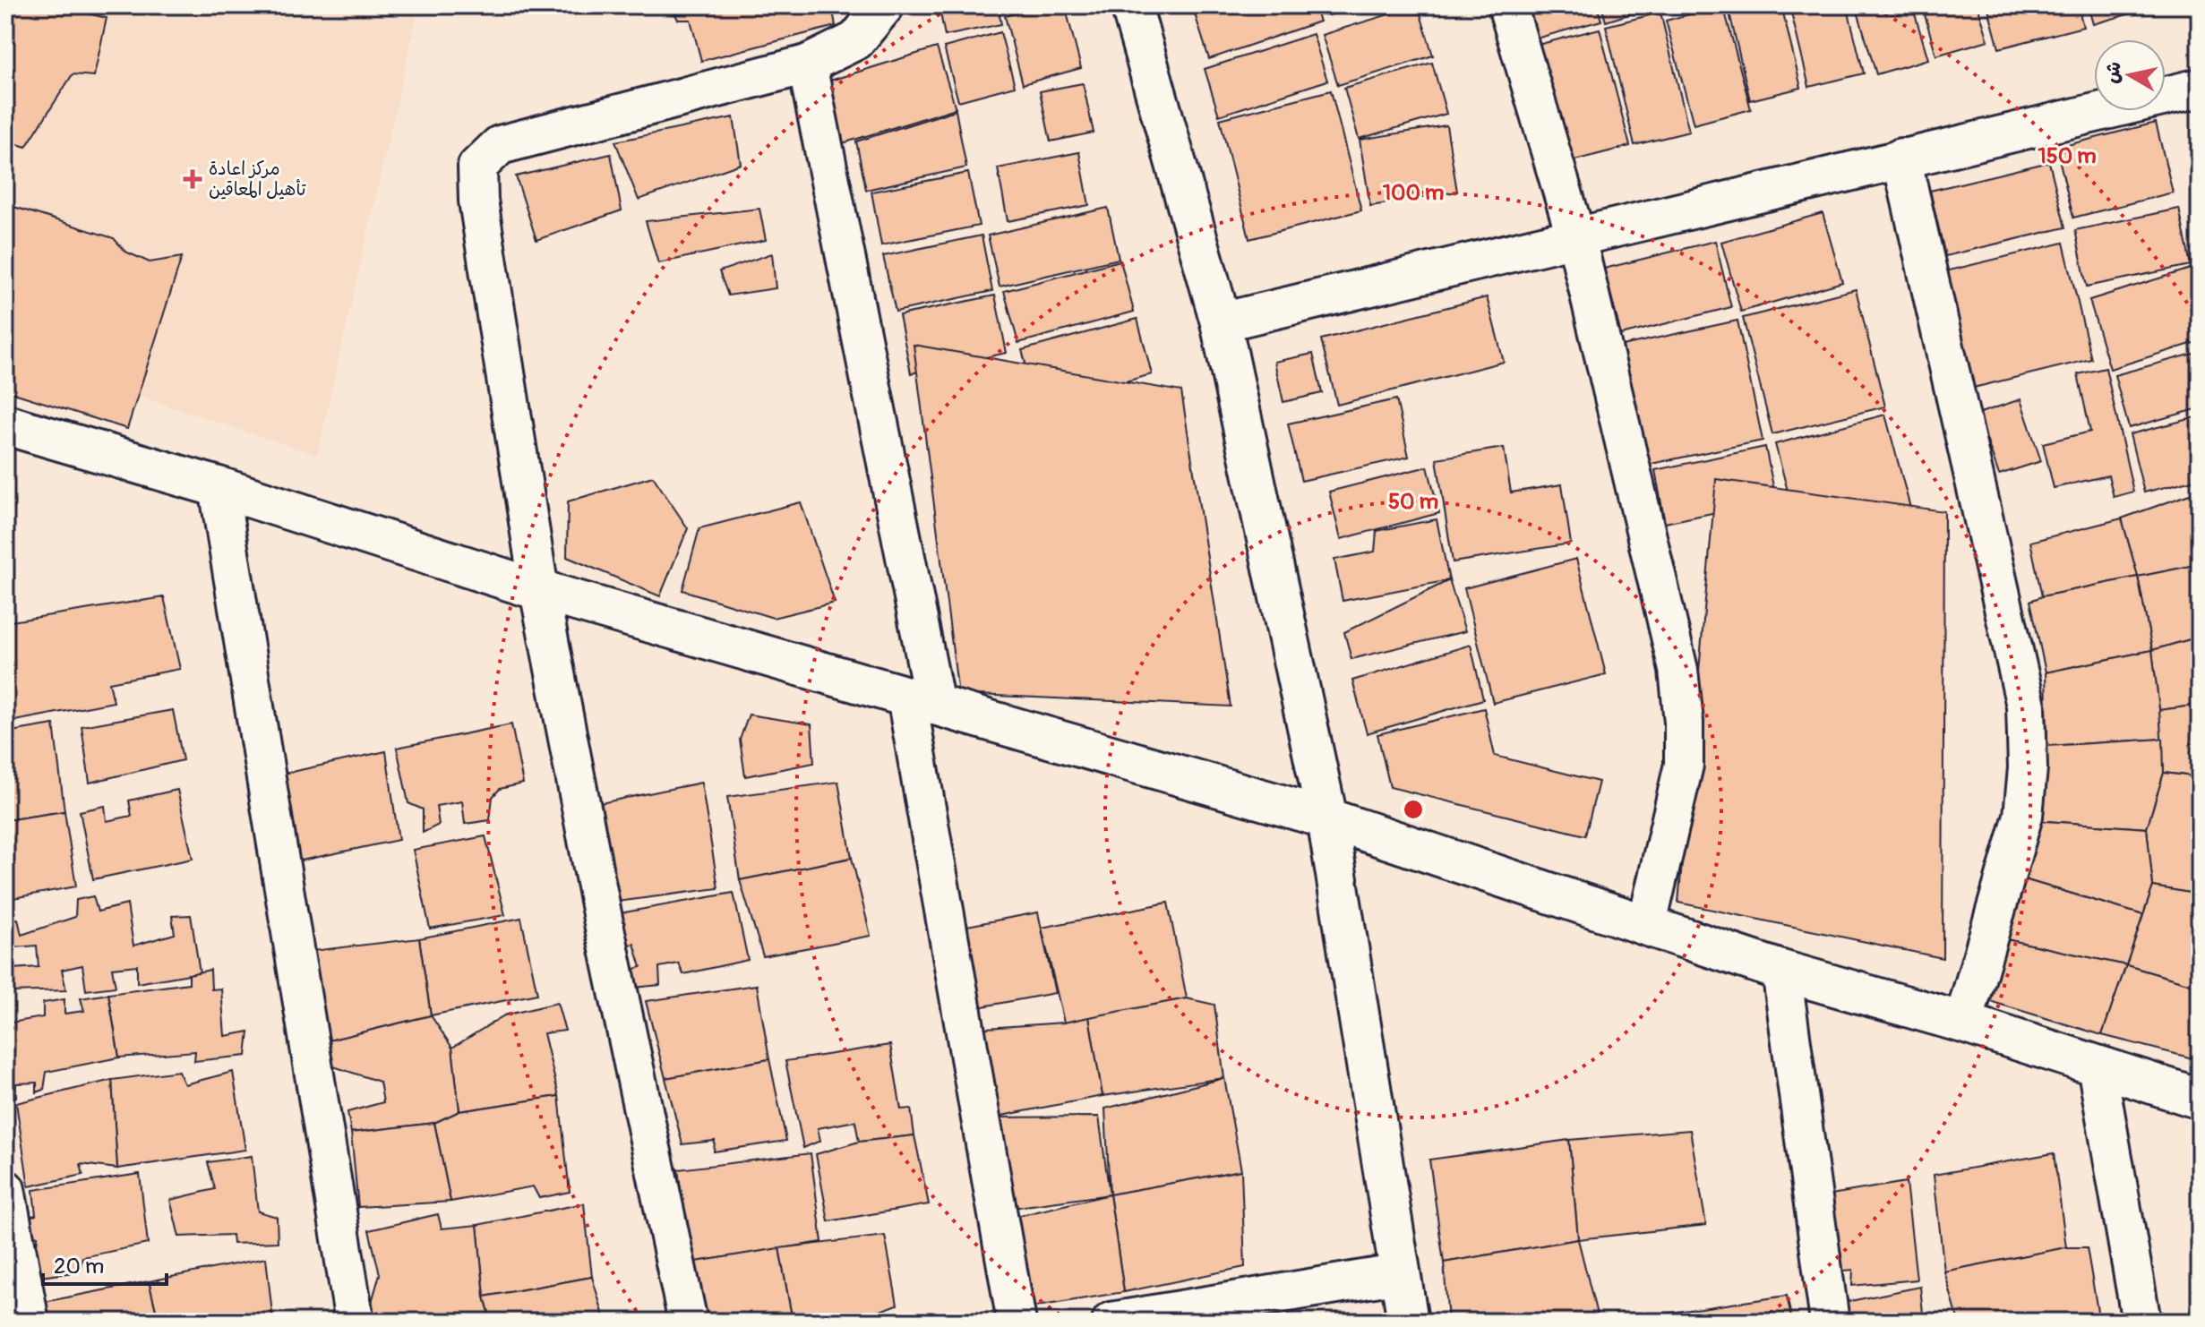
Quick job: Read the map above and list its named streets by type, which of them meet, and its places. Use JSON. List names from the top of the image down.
{
  "places": {
    "health": ["مركز اعادة تأهيل المعاقين"]
  },
  "scale_bar": "20 m",
  "north": "left",
  "rings": ["150 m", "100 m", "50 m"]
}
